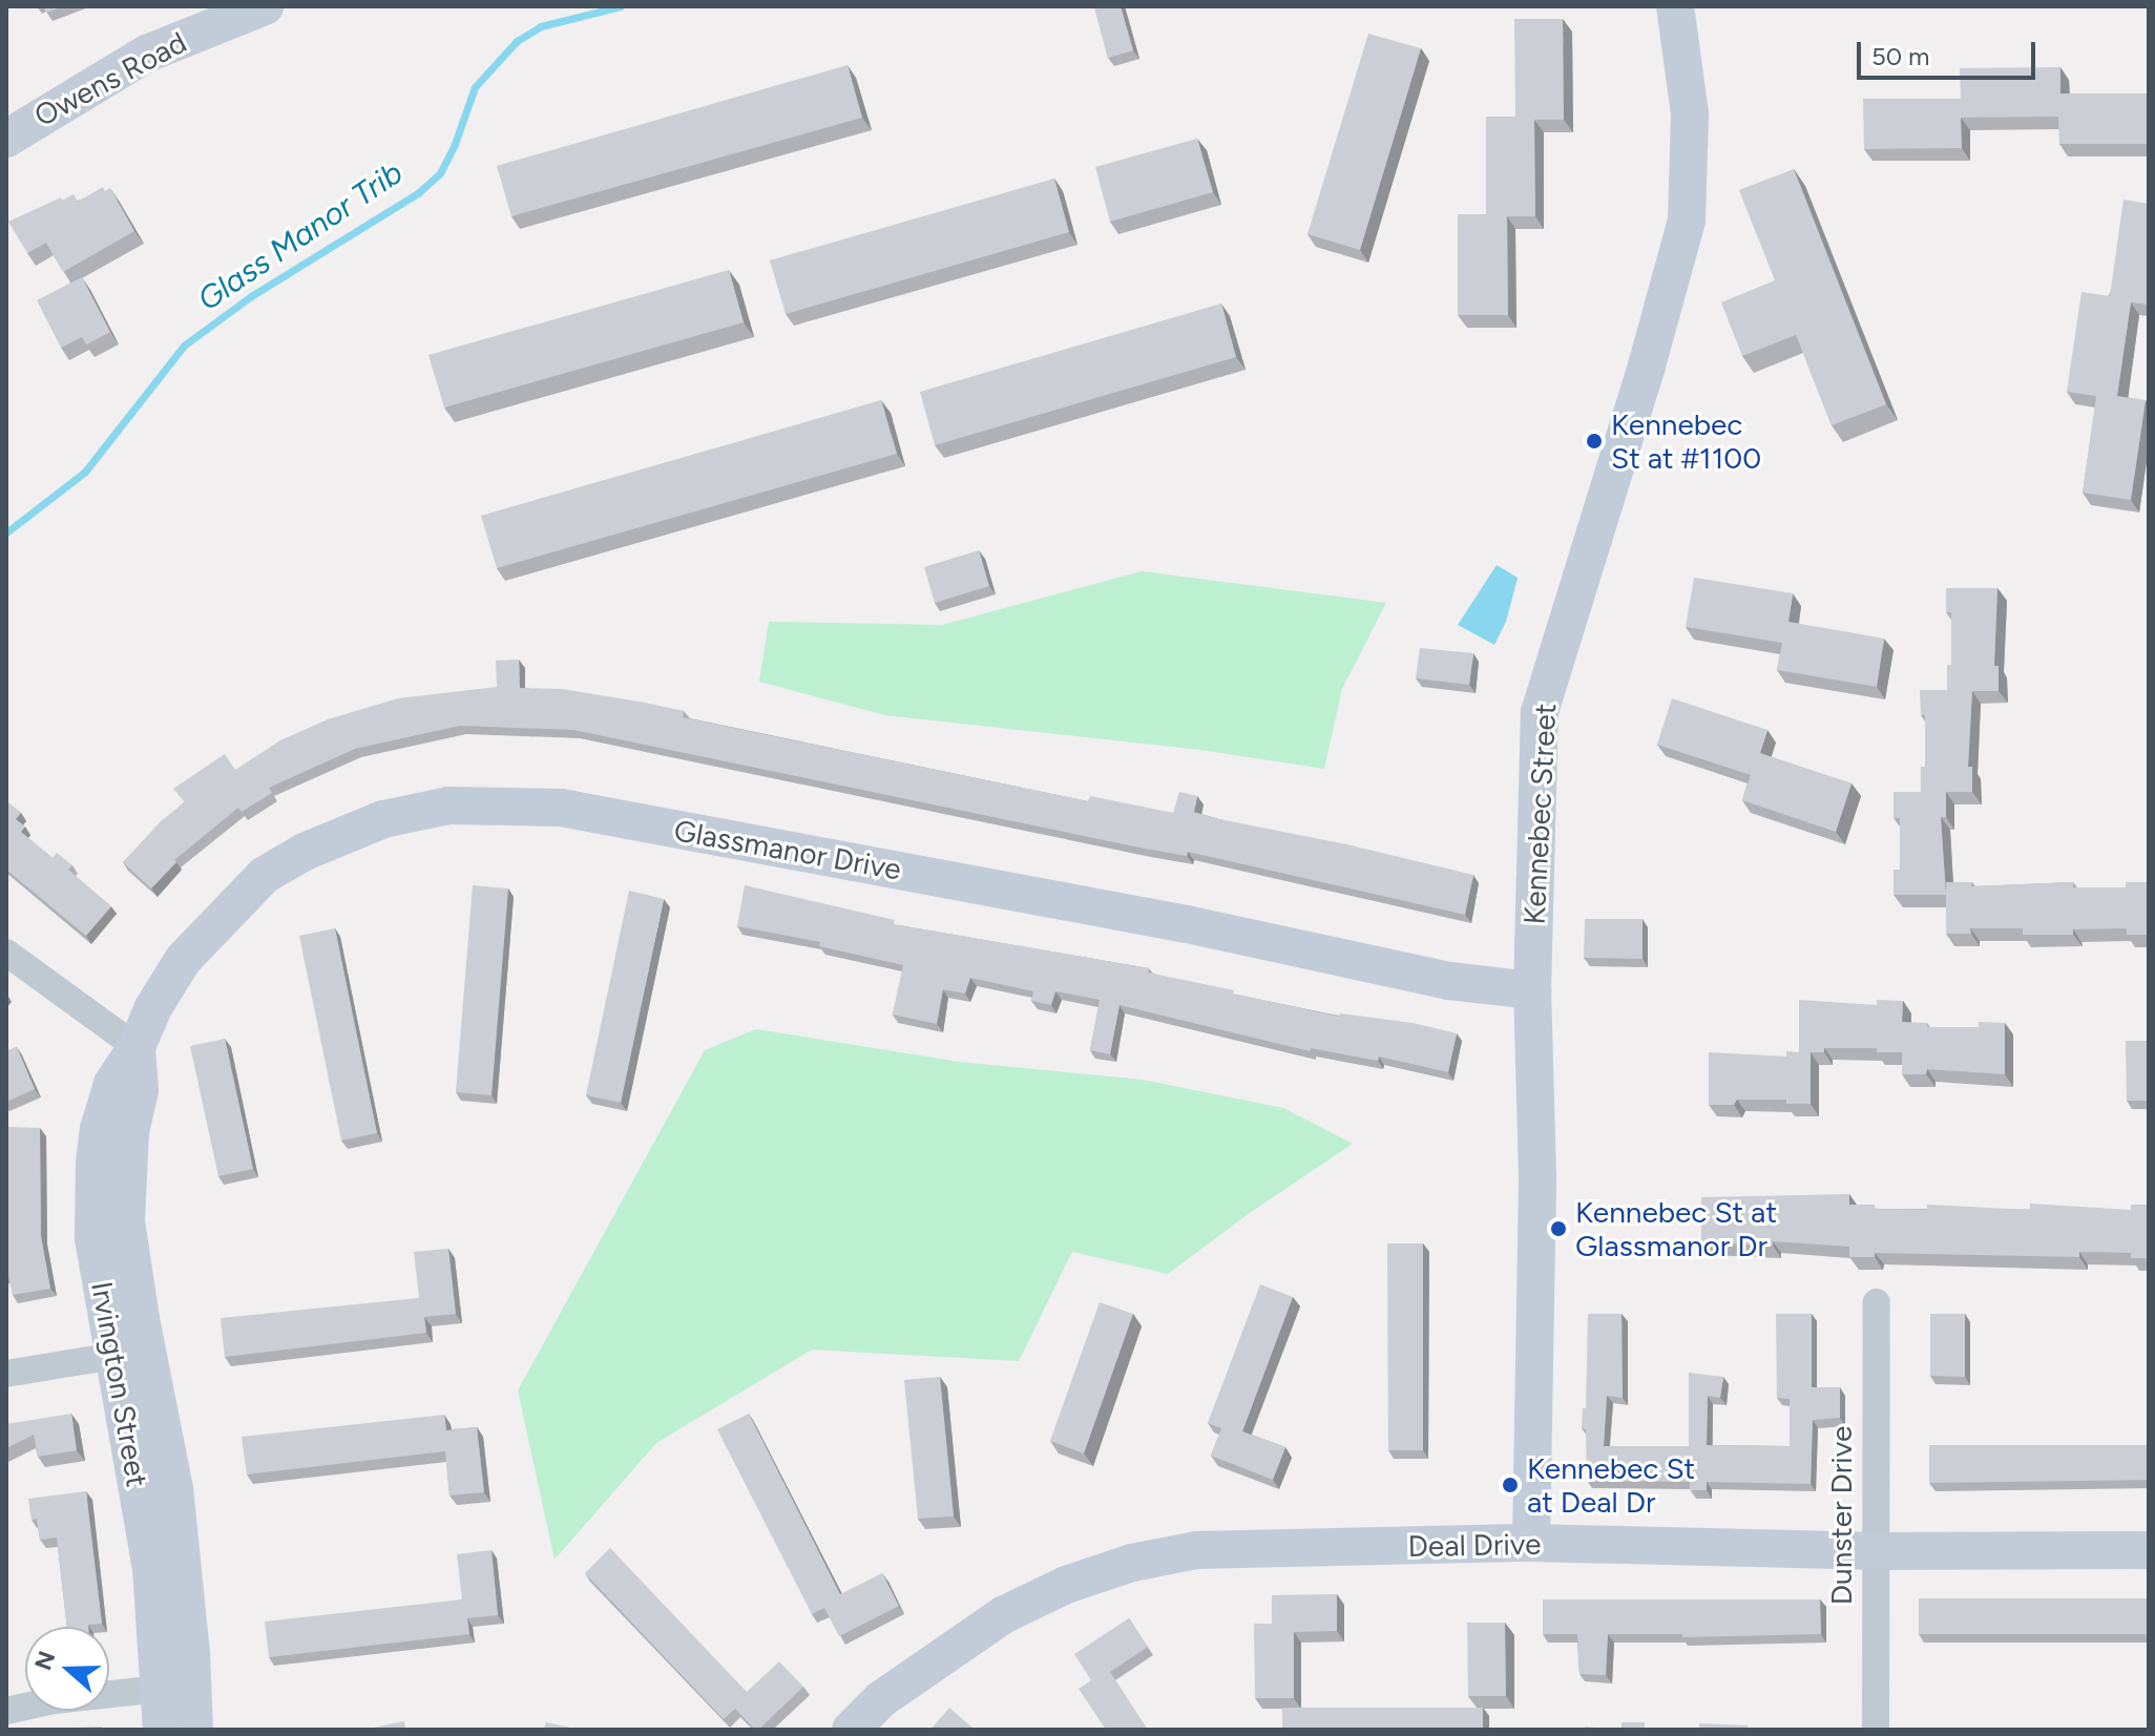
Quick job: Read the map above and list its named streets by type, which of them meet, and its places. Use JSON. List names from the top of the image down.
{
  "streets": {
    "street": [
      "Owens Road",
      "Kennebec Street",
      "Glassmanor Drive",
      "Irvington Street",
      "Dunster Drive",
      "Deal Drive"
    ]
  },
  "crossings": [
    ["Kennebec Street", "Glassmanor Drive"],
    ["Kennebec Street", "Deal Drive"],
    ["Glassmanor Drive", "Irvington Street"],
    ["Dunster Drive", "Deal Drive"]
  ],
  "water": ["Glass Manor Trib"],
  "places": ["Kennebec St at #1100", "Kennebec St at Glassmanor Dr", "Kennebec St at Deal Dr"],
  "scale_bar": "50 m",
  "north": "left"
}
